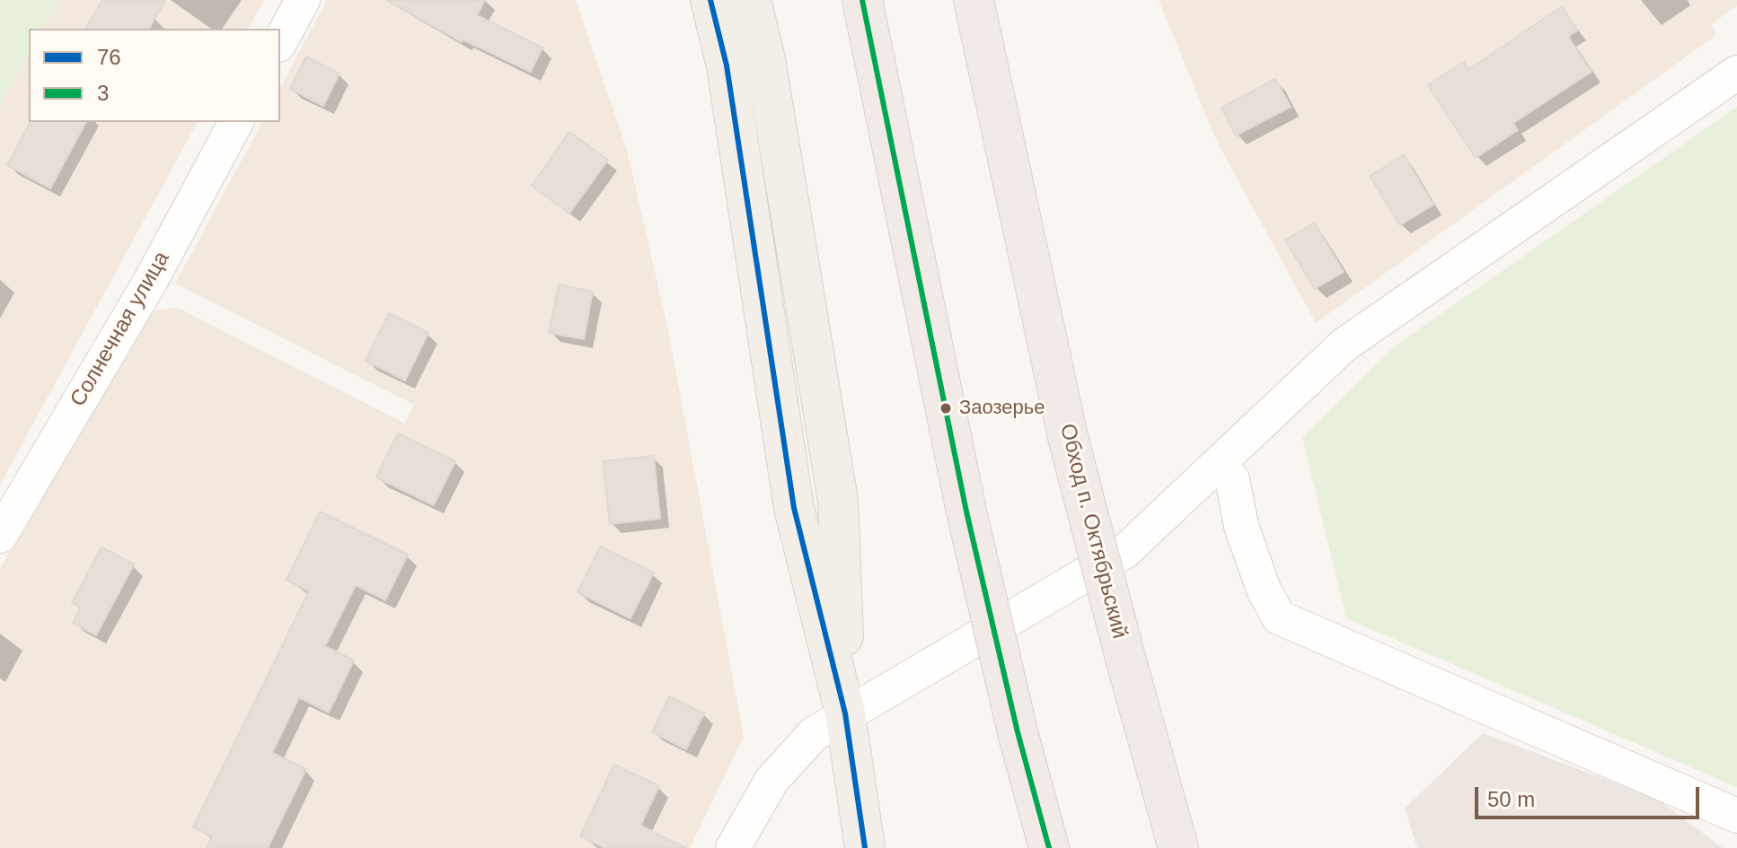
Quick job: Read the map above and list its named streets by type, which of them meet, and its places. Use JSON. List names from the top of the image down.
{
  "streets": {
    "highway": ["Обход п. Октябрьский"],
    "street": ["Солнечная улица"]
  },
  "places": ["Заозерье"],
  "lines": ["transit line 76", "transit line 3"],
  "legend": ["76", "3"],
  "scale_bar": "50 m"
}
